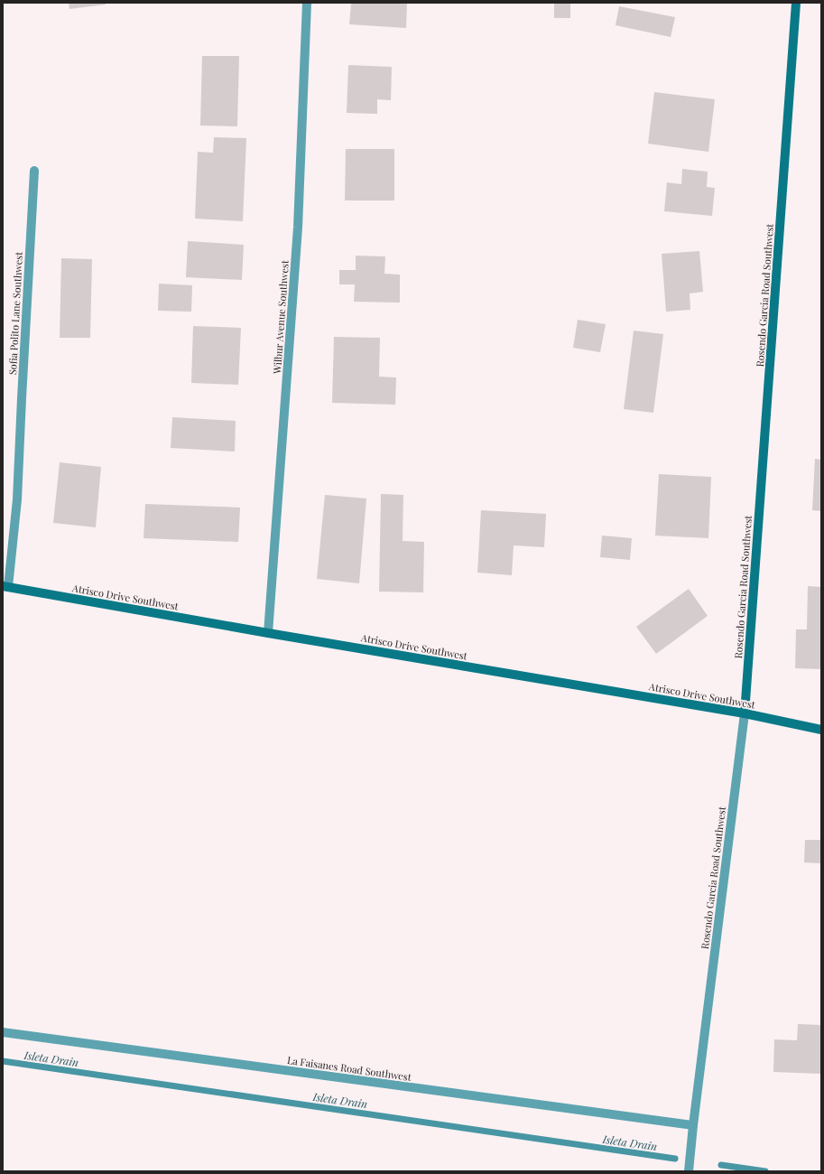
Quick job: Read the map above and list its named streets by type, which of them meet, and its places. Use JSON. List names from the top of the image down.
{
  "streets": {
    "street": [
      "Rosendo Garcia Road Southwest",
      "Sofia Polito Lane Southwest",
      "Wilbur Avenue Southwest",
      "Atrisco Drive Southwest",
      "La Faisanes Road Southwest"
    ]
  },
  "crossings": [
    ["Rosendo Garcia Road Southwest", "Atrisco Drive Southwest"],
    ["Rosendo Garcia Road Southwest", "La Faisanes Road Southwest"],
    ["Sofia Polito Lane Southwest", "Atrisco Drive Southwest"],
    ["Wilbur Avenue Southwest", "Atrisco Drive Southwest"]
  ],
  "water": ["Isleta Drain"]
}
